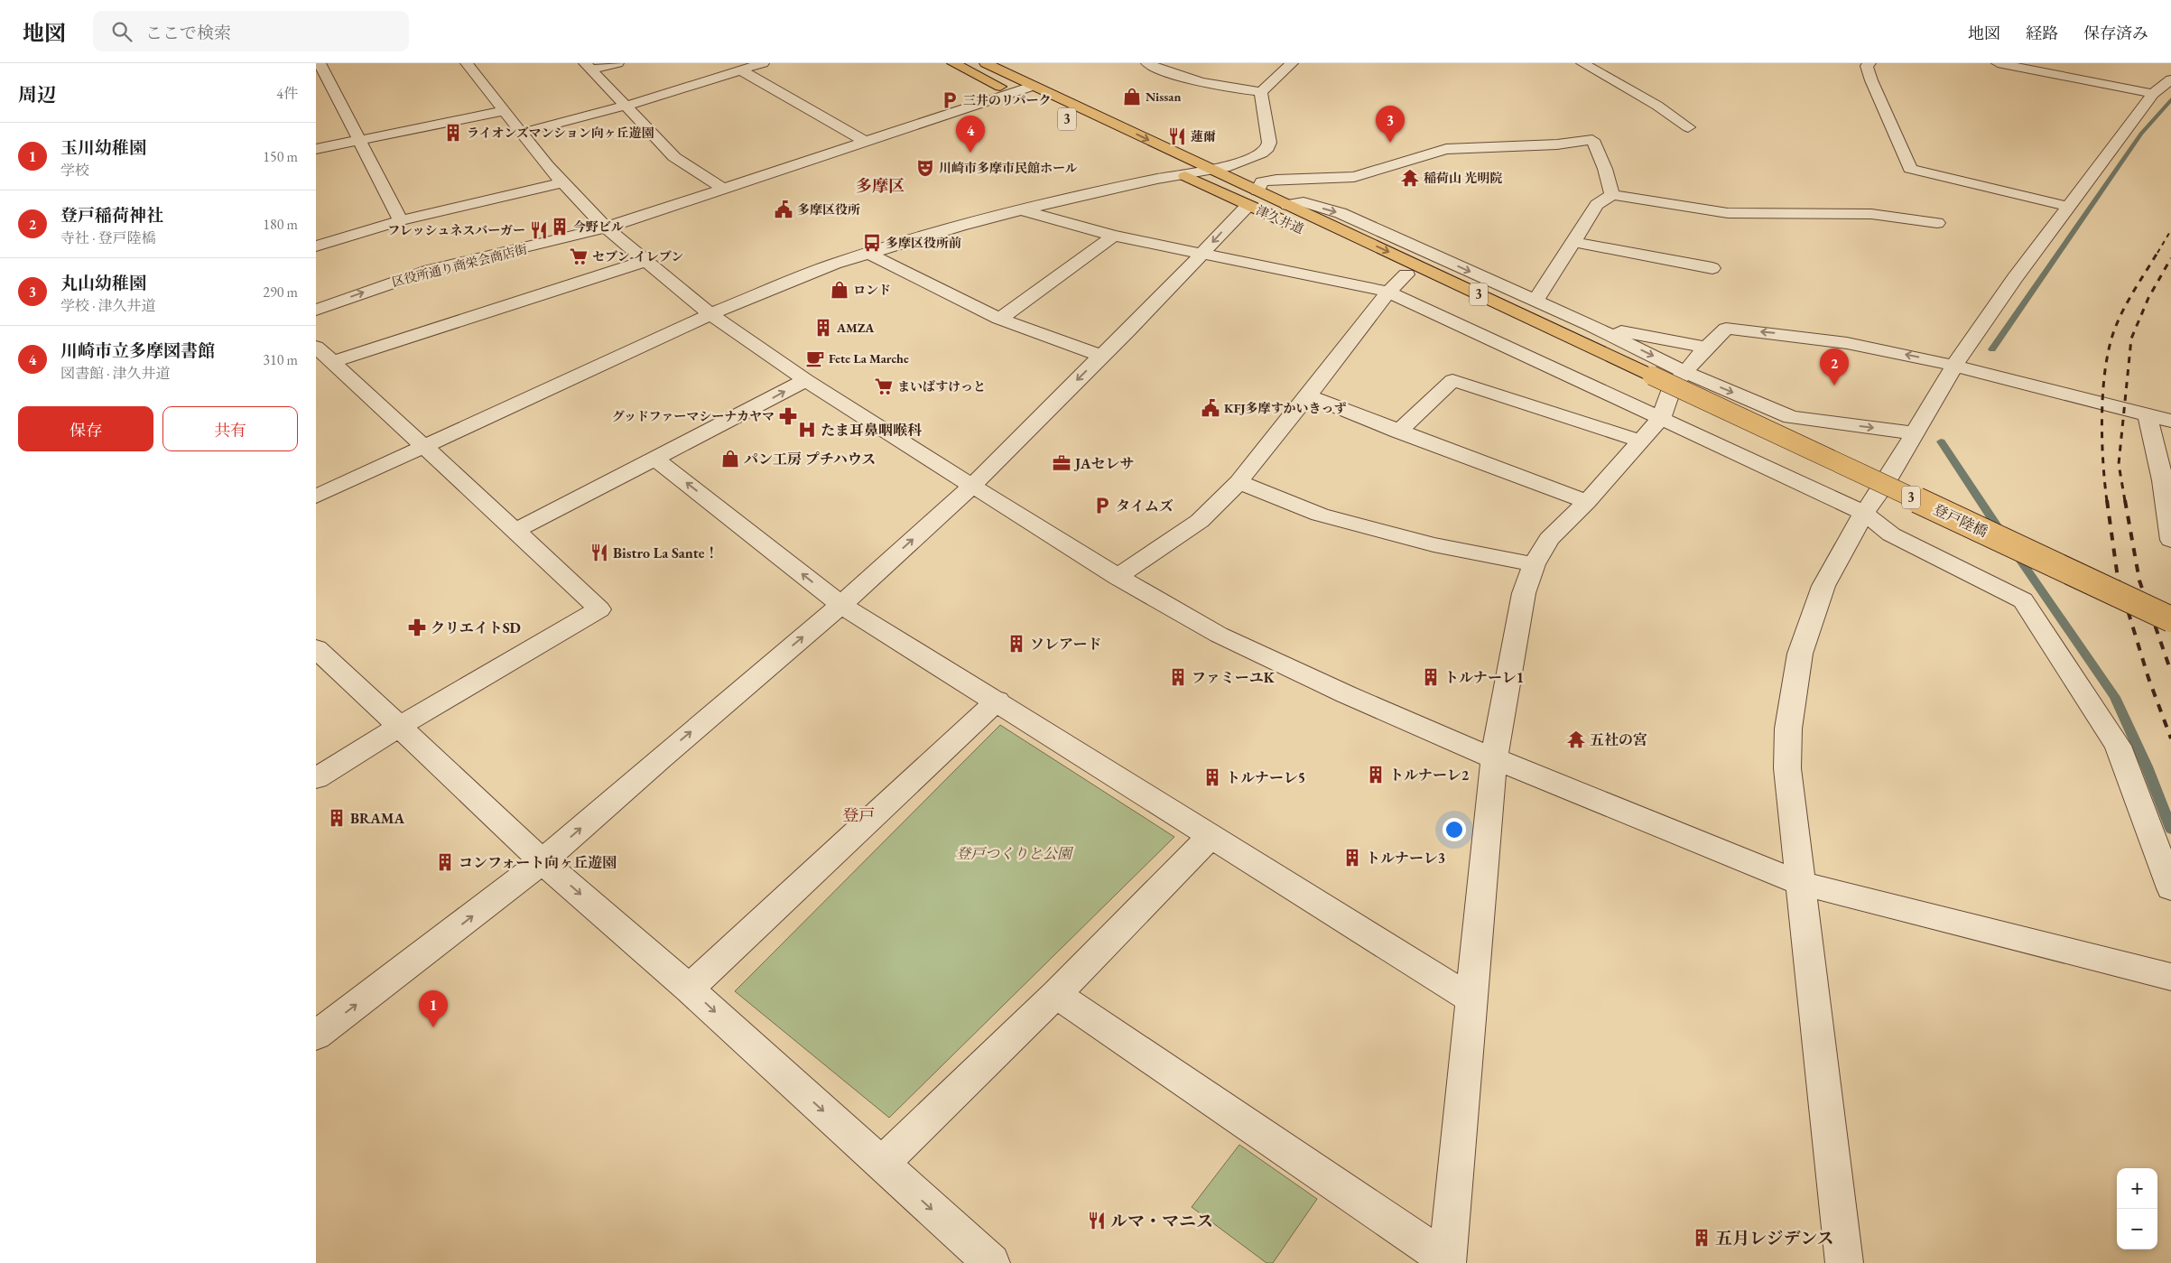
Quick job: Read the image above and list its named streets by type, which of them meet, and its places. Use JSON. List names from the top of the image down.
{
  "streets": {
    "main road": ["3", "津久井道", "登戸陸橋"],
    "street": ["区役所通り商栄会商店街"]
  },
  "crossings": [
    ["津久井道", "区役所通り商栄会商店街"],
    ["津久井道", "登戸陸橋"]
  ],
  "districts": ["多摩区", "登戸"],
  "parks": ["登戸つくりと公園"],
  "places": {
    "shop": ["Nissan", "ロンド", "パン工房 プチハウス"],
    "parking": ["三井のリパーク", "タイムズ"],
    "building": [
      "ライオンズマンション向ヶ丘遊園",
      "今野ビル",
      "AMZA",
      "ソレアード",
      "ファミーユK",
      "トルナーレ1",
      "トルナーレ2",
      "トルナーレ5",
      "BRAMA",
      "トルナーレ3",
      "コンフォート向ヶ丘遊園",
      "五月レジデンス"
    ],
    "restaurant": [
      "蓮爾",
      "フレッシュネスバーガー",
      "Bistro La Sante！",
      "ルマ・マニス"
    ],
    "theatre": ["川崎市多摩市民館ホール"],
    "temple": ["稲荷山 光明院", "五社の宮"],
    "public building": ["多摩区役所", "KFJ多摩すかいきっず"],
    "bus stop": ["多摩区役所前"],
    "supermarket": ["セブン-イレブン", "まいばすけっと"],
    "cafe": ["Fete La Marche"],
    "pharmacy": ["グッドファーマシーナカヤマ", "クリエイトSD"],
    "hospital": ["たま耳鼻咽喉科"],
    "office": ["JAセレサ"]
  },
  "page": {
    "header": "地図",
    "search": "ここで検索",
    "nav": ["地図", "経路", "保存済み"],
    "heading": ["周辺", "4件"],
    "pins": [
      "3",
      "4",
      "2",
      "1"
    ],
    "list": [
      {
        "mark": "1",
        "name": "玉川幼稚園",
        "note": "学校",
        "value": "150 m"
      },
      {
        "mark": "2",
        "name": "登戸稲荷神社",
        "note": "寺社 · 登戸陸橋",
        "value": "180 m"
      },
      {
        "mark": "3",
        "name": "丸山幼稚園",
        "note": "学校 · 津久井道",
        "value": "290 m"
      },
      {
        "mark": "4",
        "name": "川崎市立多摩図書館",
        "note": "図書館 · 津久井道",
        "value": "310 m"
      }
    ],
    "buttons": ["保存", "共有"],
    "map_buttons": ["+", "−"]
  }
}
